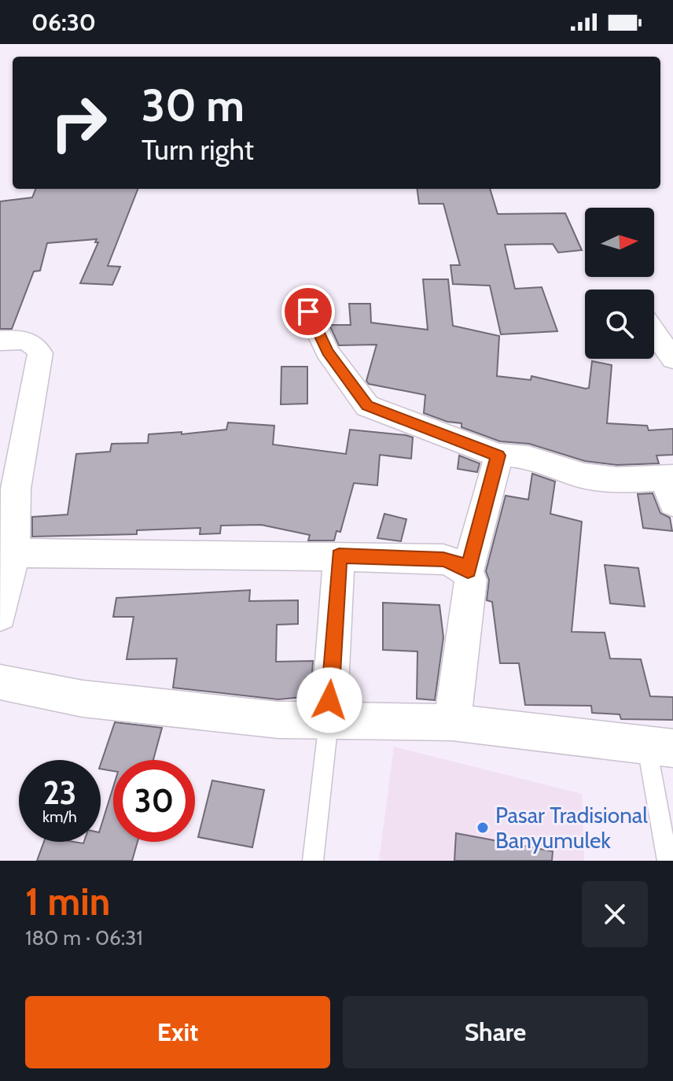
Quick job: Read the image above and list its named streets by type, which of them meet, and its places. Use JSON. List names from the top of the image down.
{
  "places": ["Pasar Tradisional Banyumulek"],
  "north": "right",
  "page": {
    "status": "06:30",
    "turn": ["30 m", "Turn right"],
    "speed": "23 km/h",
    "limit": "30",
    "heading": ["1 min", "180 m · 06:31"],
    "buttons": ["Exit", "Share"]
  }
}
